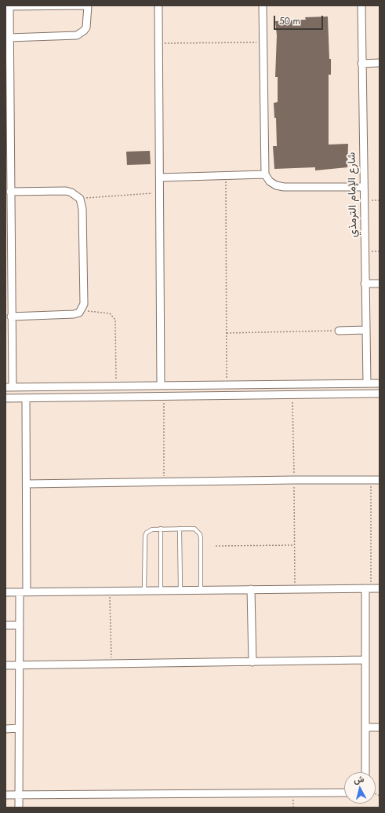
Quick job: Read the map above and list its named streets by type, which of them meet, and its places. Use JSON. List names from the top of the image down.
{
  "streets": {
    "street": ["شارع الإمام الترمذي"]
  },
  "scale_bar": "50 m",
  "north": "top"
}
